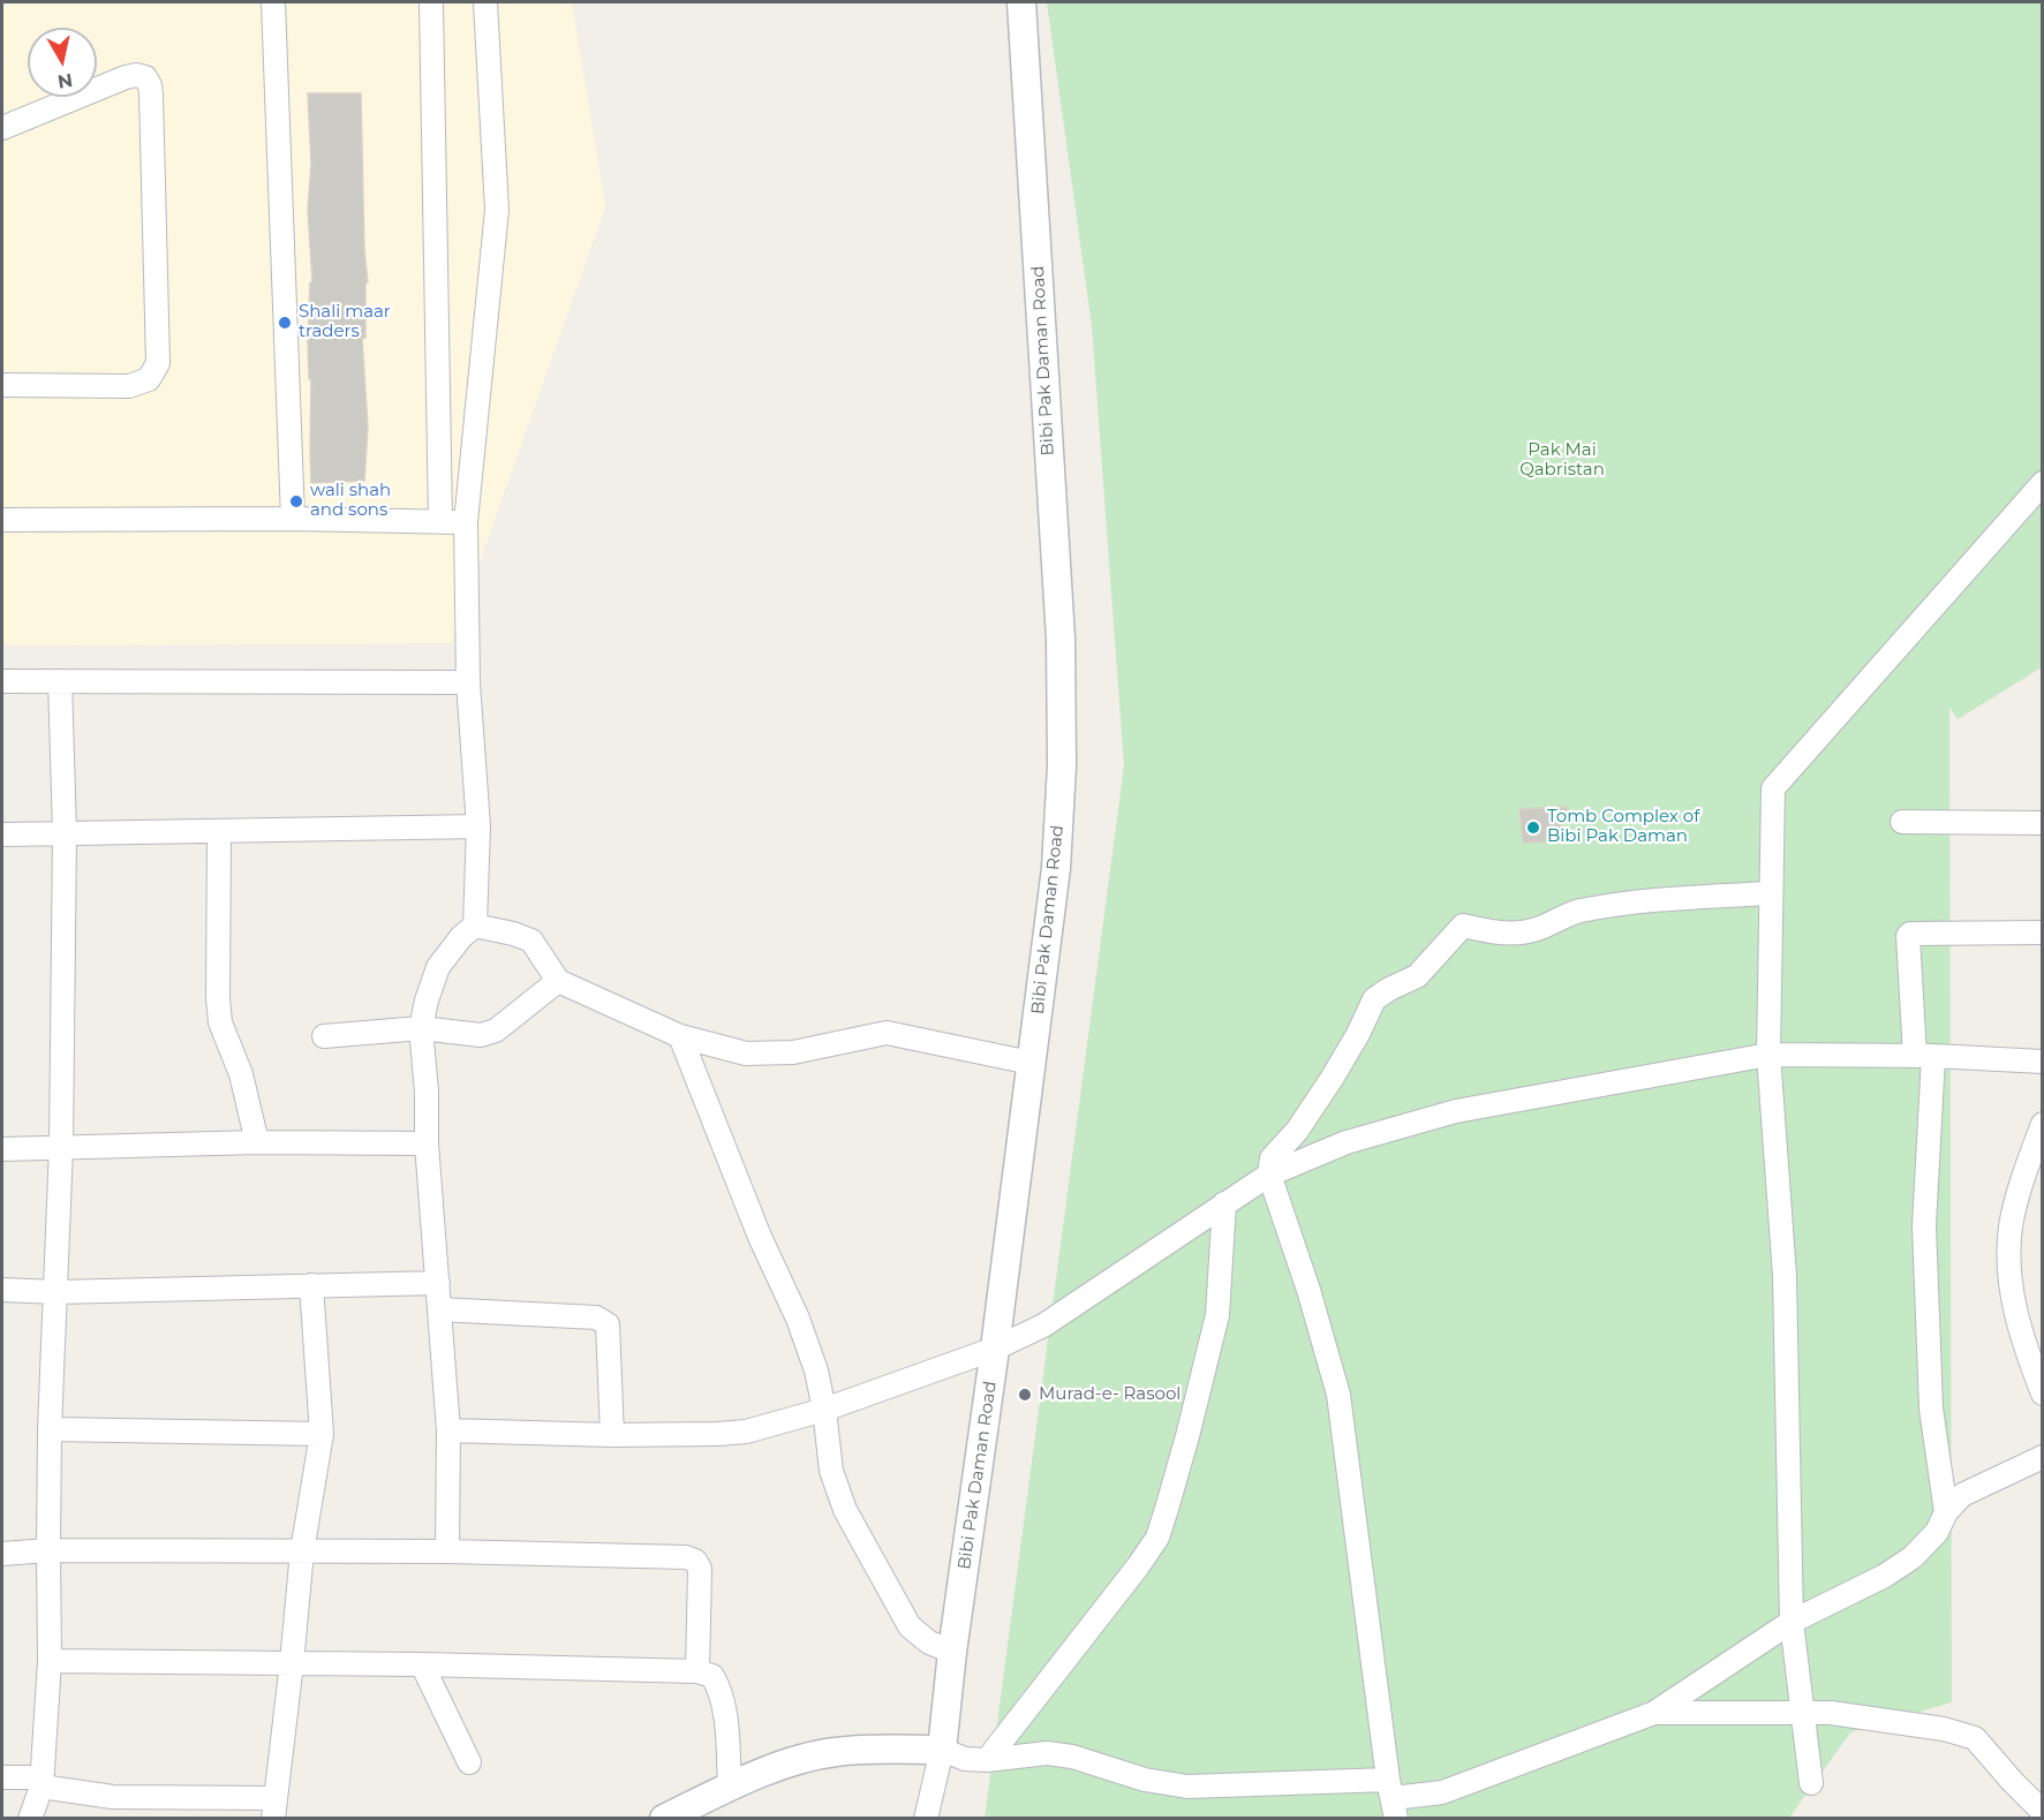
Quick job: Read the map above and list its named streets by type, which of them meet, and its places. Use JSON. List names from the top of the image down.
{
  "streets": {
    "street": ["Bibi Pak Daman Road"]
  },
  "parks": ["Pak Mai Qabristan"],
  "places": [
    "Shali maar traders",
    "wali shah and sons",
    "Tomb Complex of Bibi Pak Daman",
    "Murad-e- Rasool"
  ],
  "north": "bottom"
}
